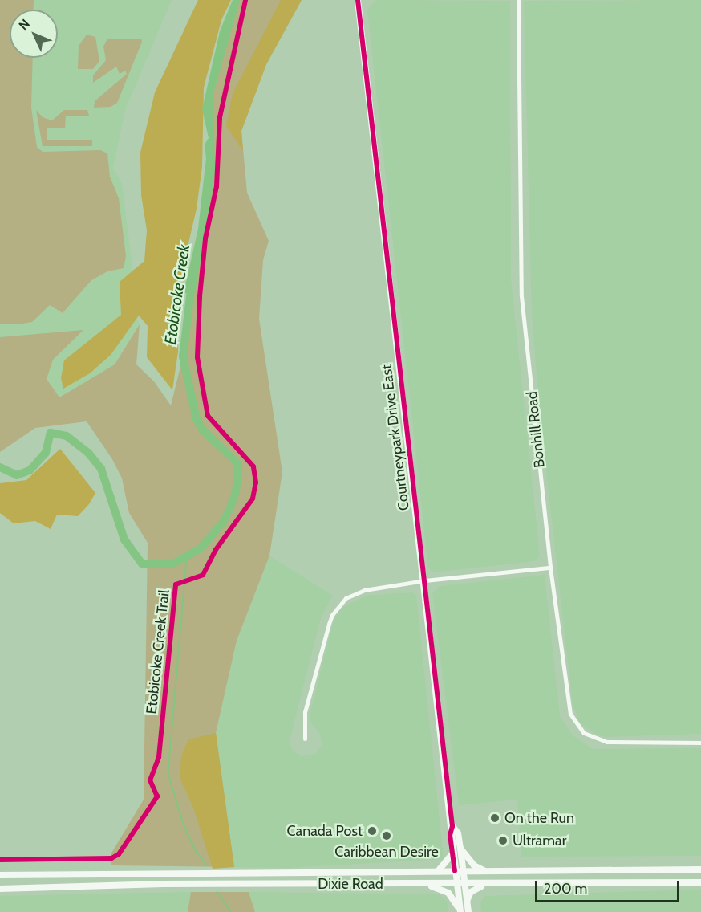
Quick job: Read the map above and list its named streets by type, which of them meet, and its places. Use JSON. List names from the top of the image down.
{
  "streets": {
    "main road": ["Courtneypark Drive East", "Dixie Road"],
    "street": ["Bonhill Road"],
    "cycle path": ["Etobicoke Creek Trail"]
  },
  "crossings": [
    ["Courtneypark Drive East", "Dixie Road"]
  ],
  "water": ["Etobicoke Creek"],
  "places": [
    "On the Run",
    "Canada Post",
    "Caribbean Desire",
    "Ultramar"
  ],
  "scale_bar": "200 m",
  "north": "top left"
}
